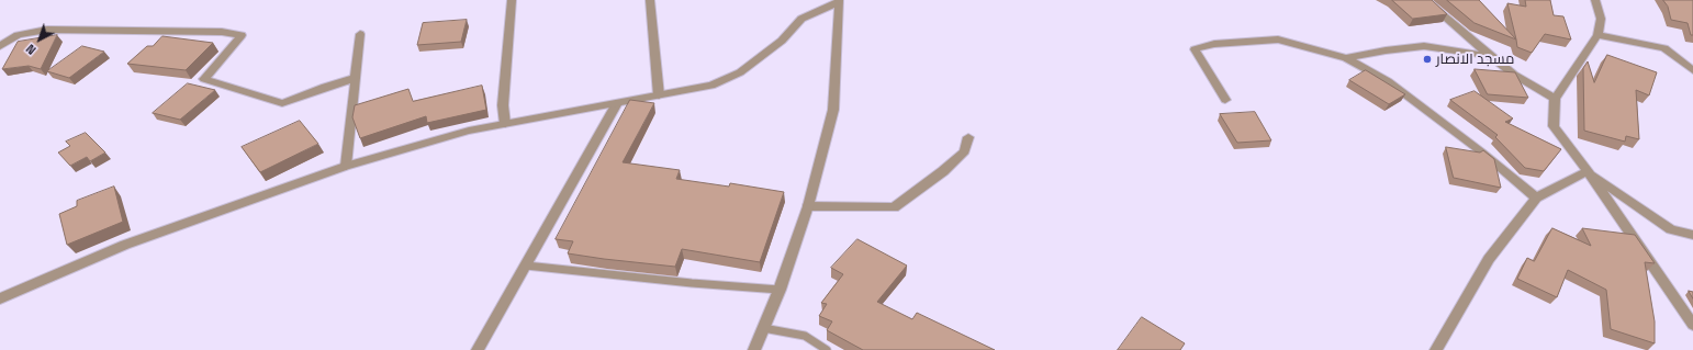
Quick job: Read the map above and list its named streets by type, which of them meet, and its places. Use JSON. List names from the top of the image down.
{
  "places": ["مسجد الانصار"],
  "north": "bottom left"
}
